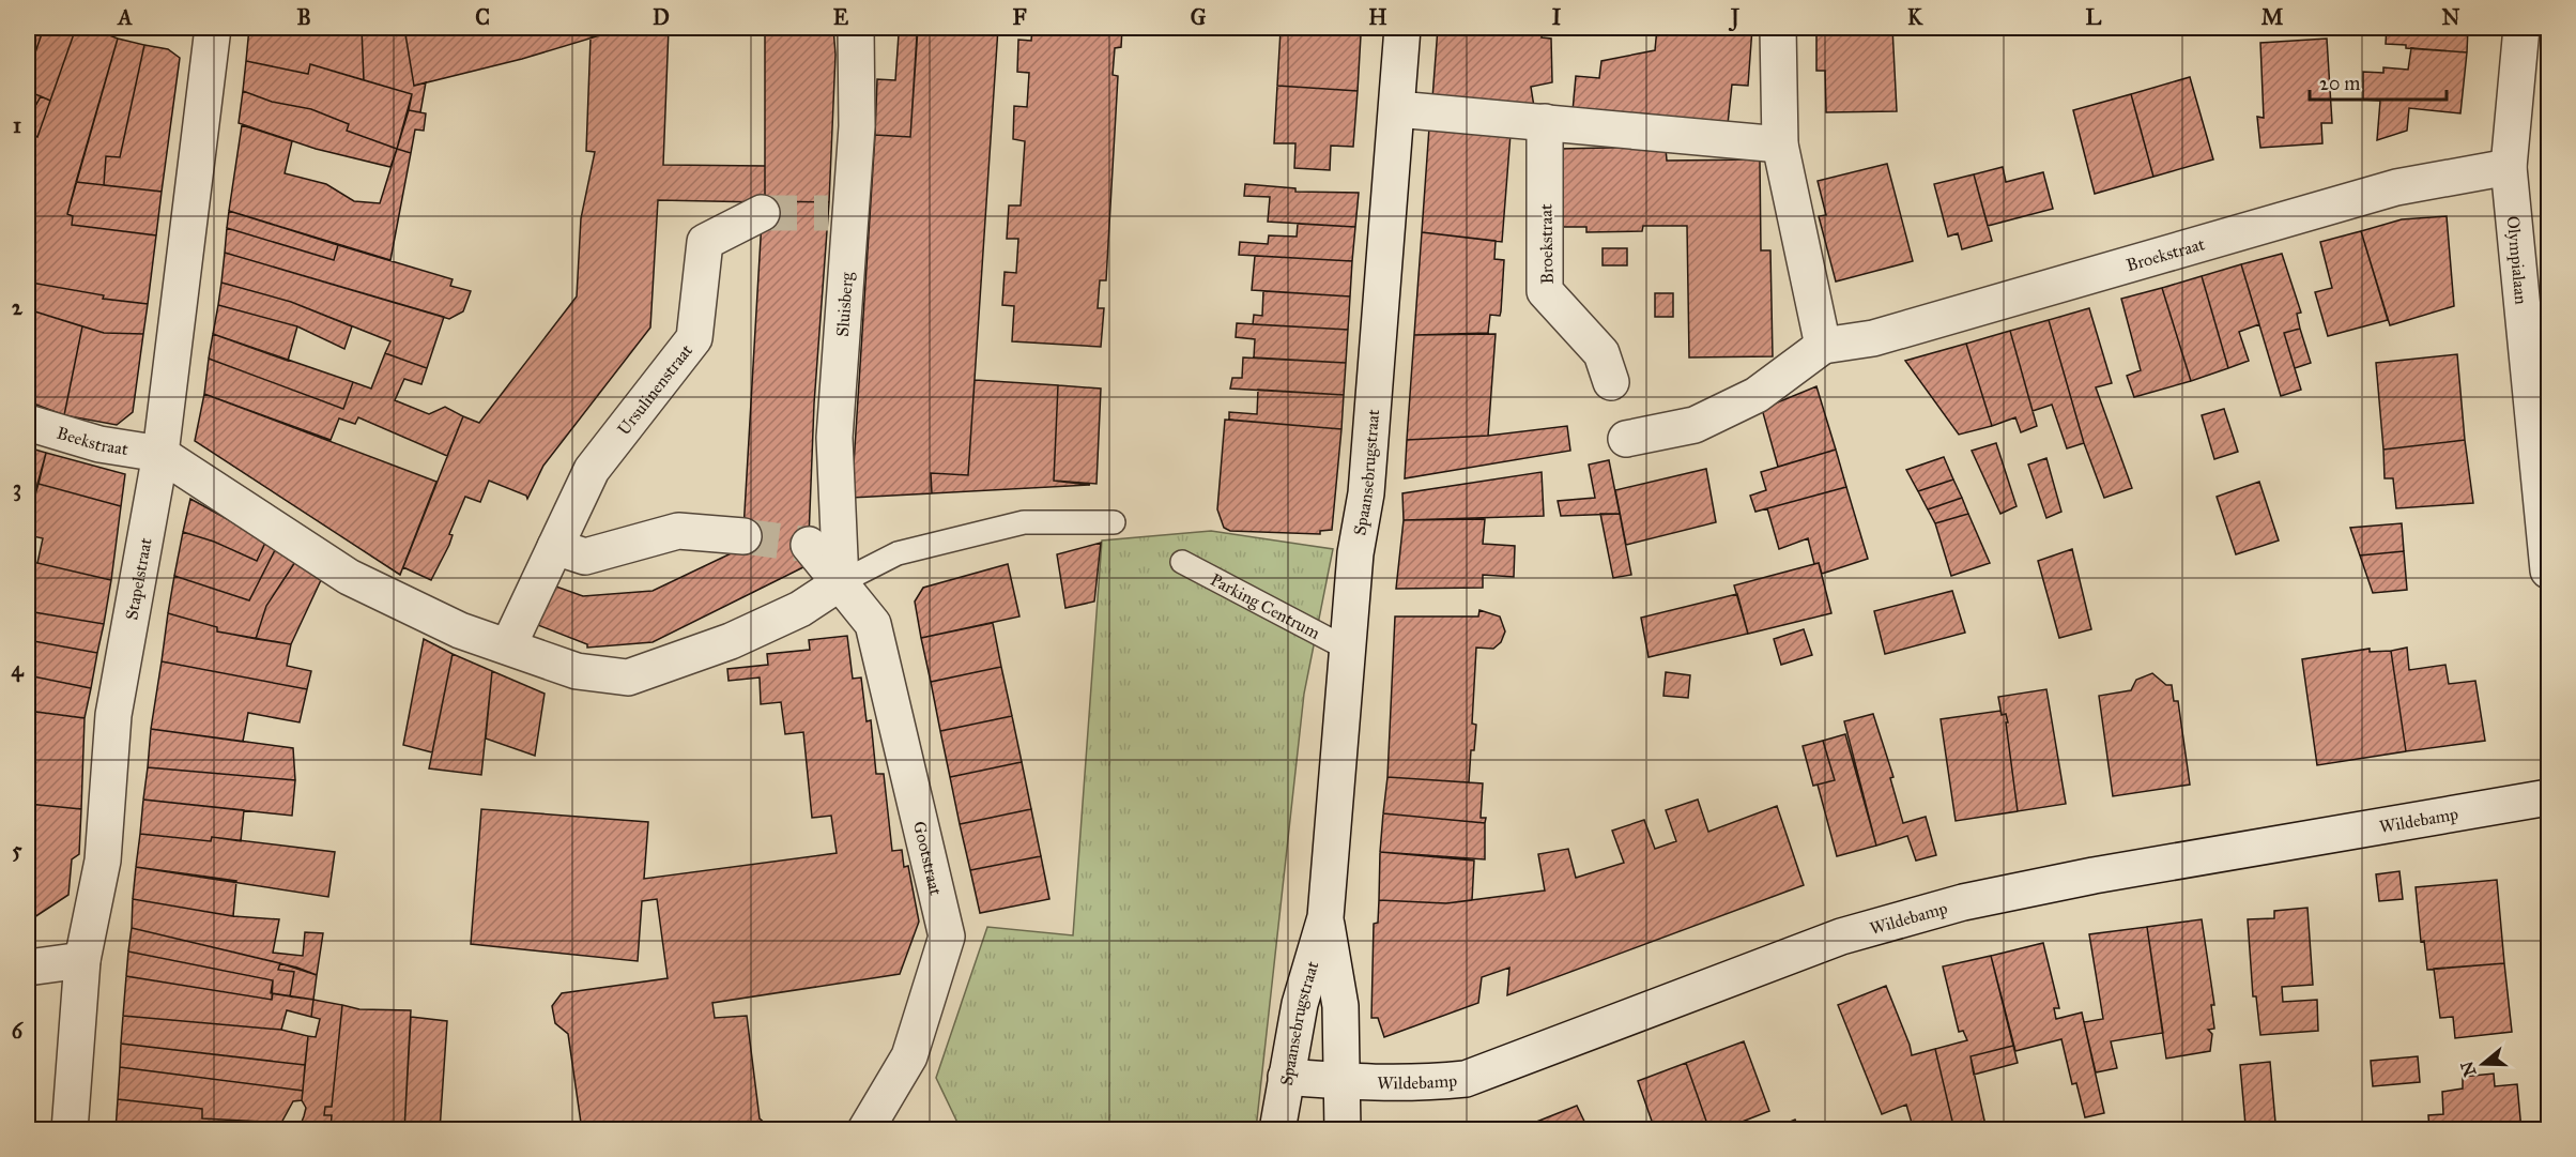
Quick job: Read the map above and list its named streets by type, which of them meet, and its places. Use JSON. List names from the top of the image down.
{
  "streets": {
    "street": [
      "Broekstraat",
      "Olympialaan",
      "Sluisberg",
      "Ursulinenstraat",
      "Beekstraat",
      "Spaansebrugstraat",
      "Stapelstraat",
      "Wildebamp",
      "Gootstraat"
    ],
    "lane": ["Parking Centrum"]
  },
  "crossings": [
    ["Broekstraat", "Olympialaan"],
    ["Sluisberg", "Gootstraat"],
    ["Beekstraat", "Stapelstraat"],
    ["Spaansebrugstraat", "Parking Centrum"],
    ["Spaansebrugstraat", "Wildebamp"]
  ],
  "scale_bar": "20 m",
  "north": "left",
  "grid": {
    "columns": [
      "A",
      "B",
      "C",
      "D",
      "E",
      "F",
      "G",
      "H",
      "I",
      "J",
      "K",
      "L",
      "M",
      "N"
    ],
    "rows": [
      "1",
      "2",
      "3",
      "4",
      "5",
      "6"
    ]
  }
}
